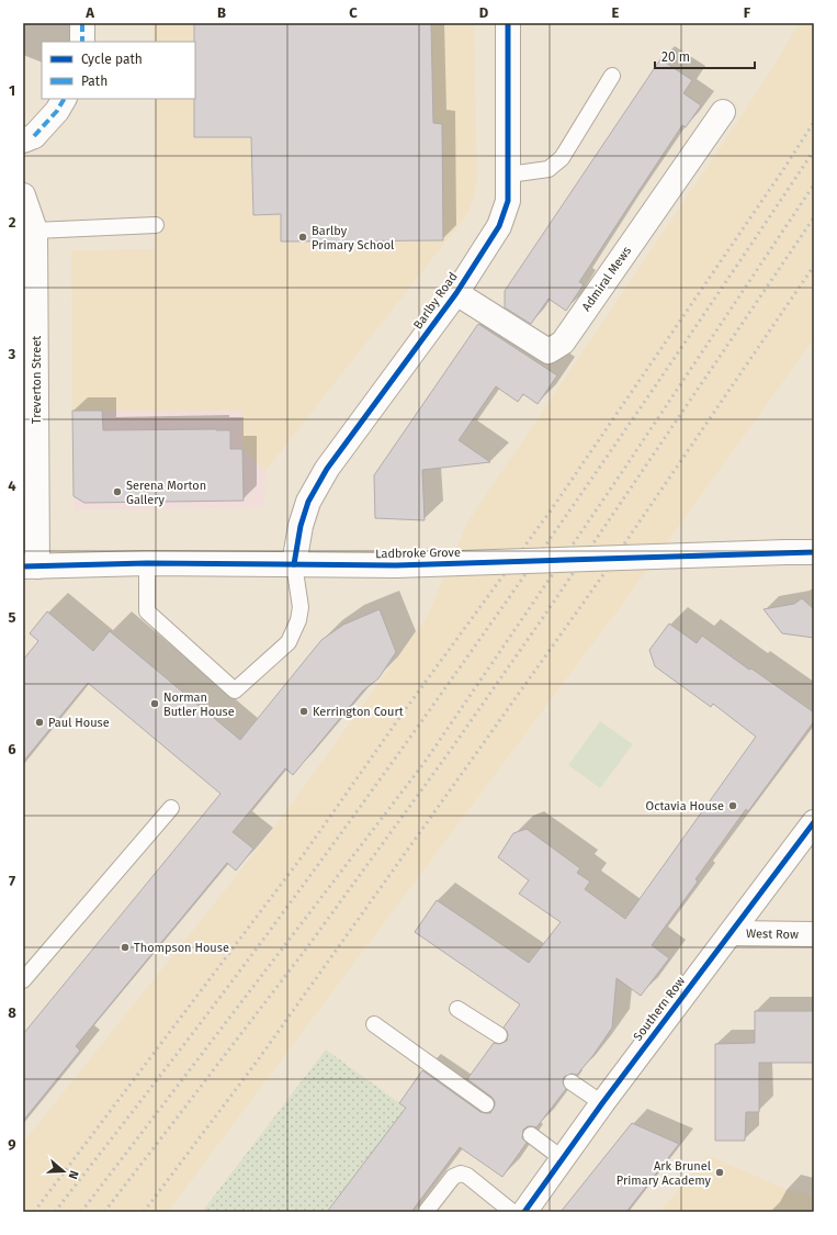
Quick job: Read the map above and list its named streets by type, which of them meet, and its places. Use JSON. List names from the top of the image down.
{
  "streets": {
    "street": [
      "Admiral Mews",
      "Barlby Road",
      "Treverton Street",
      "Ladbroke Grove",
      "West Row",
      "Southern Row"
    ]
  },
  "crossings": [
    ["Admiral Mews", "Barlby Road"],
    ["Barlby Road", "Ladbroke Grove"],
    ["Treverton Street", "Ladbroke Grove"],
    ["West Row", "Southern Row"]
  ],
  "places": [
    "Barlby Primary School",
    "Serena Morton Gallery",
    "Norman Butler House",
    "Kerrington Court",
    "Paul House",
    "Octavia House",
    "Thompson House",
    "Ark Brunel Primary Academy"
  ],
  "legend": ["Cycle path", "Path"],
  "scale_bar": "20 m",
  "north": "right",
  "grid": {
    "columns": [
      "A",
      "B",
      "C",
      "D",
      "E",
      "F"
    ],
    "rows": [
      "1",
      "2",
      "3",
      "4",
      "5",
      "6",
      "7",
      "8",
      "9"
    ]
  }
}
